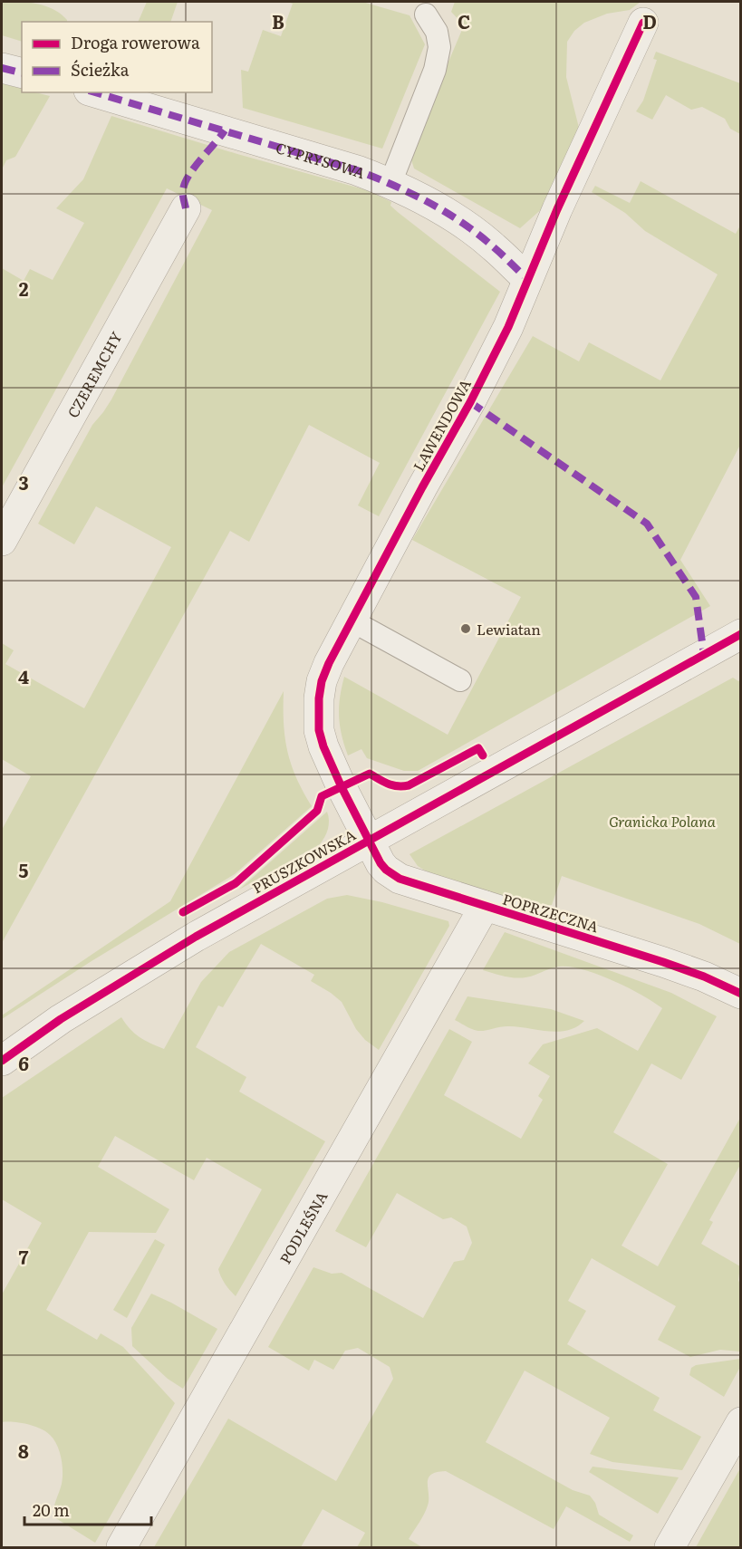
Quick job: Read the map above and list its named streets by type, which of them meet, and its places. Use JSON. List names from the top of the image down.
{
  "streets": {
    "street": [
      "CYPRYSOWA",
      "CZEREMCHY",
      "LAWENDOWA",
      "PRUSZKOWSKA",
      "POPRZECZNA",
      "PODLEŚNA"
    ]
  },
  "crossings": [
    ["CYPRYSOWA", "LAWENDOWA"],
    ["LAWENDOWA", "PRUSZKOWSKA"],
    ["LAWENDOWA", "POPRZECZNA"],
    ["PRUSZKOWSKA", "POPRZECZNA"],
    ["POPRZECZNA", "PODLEŚNA"]
  ],
  "parks": ["Granicka Polana"],
  "places": ["Lewiatan"],
  "legend": ["Droga rowerowa", "Ścieżka"],
  "scale_bar": "20 m",
  "grid": {
    "columns": ["B", "C", "D"],
    "rows": [
      "2",
      "3",
      "4",
      "5",
      "6",
      "7",
      "8"
    ]
  }
}
